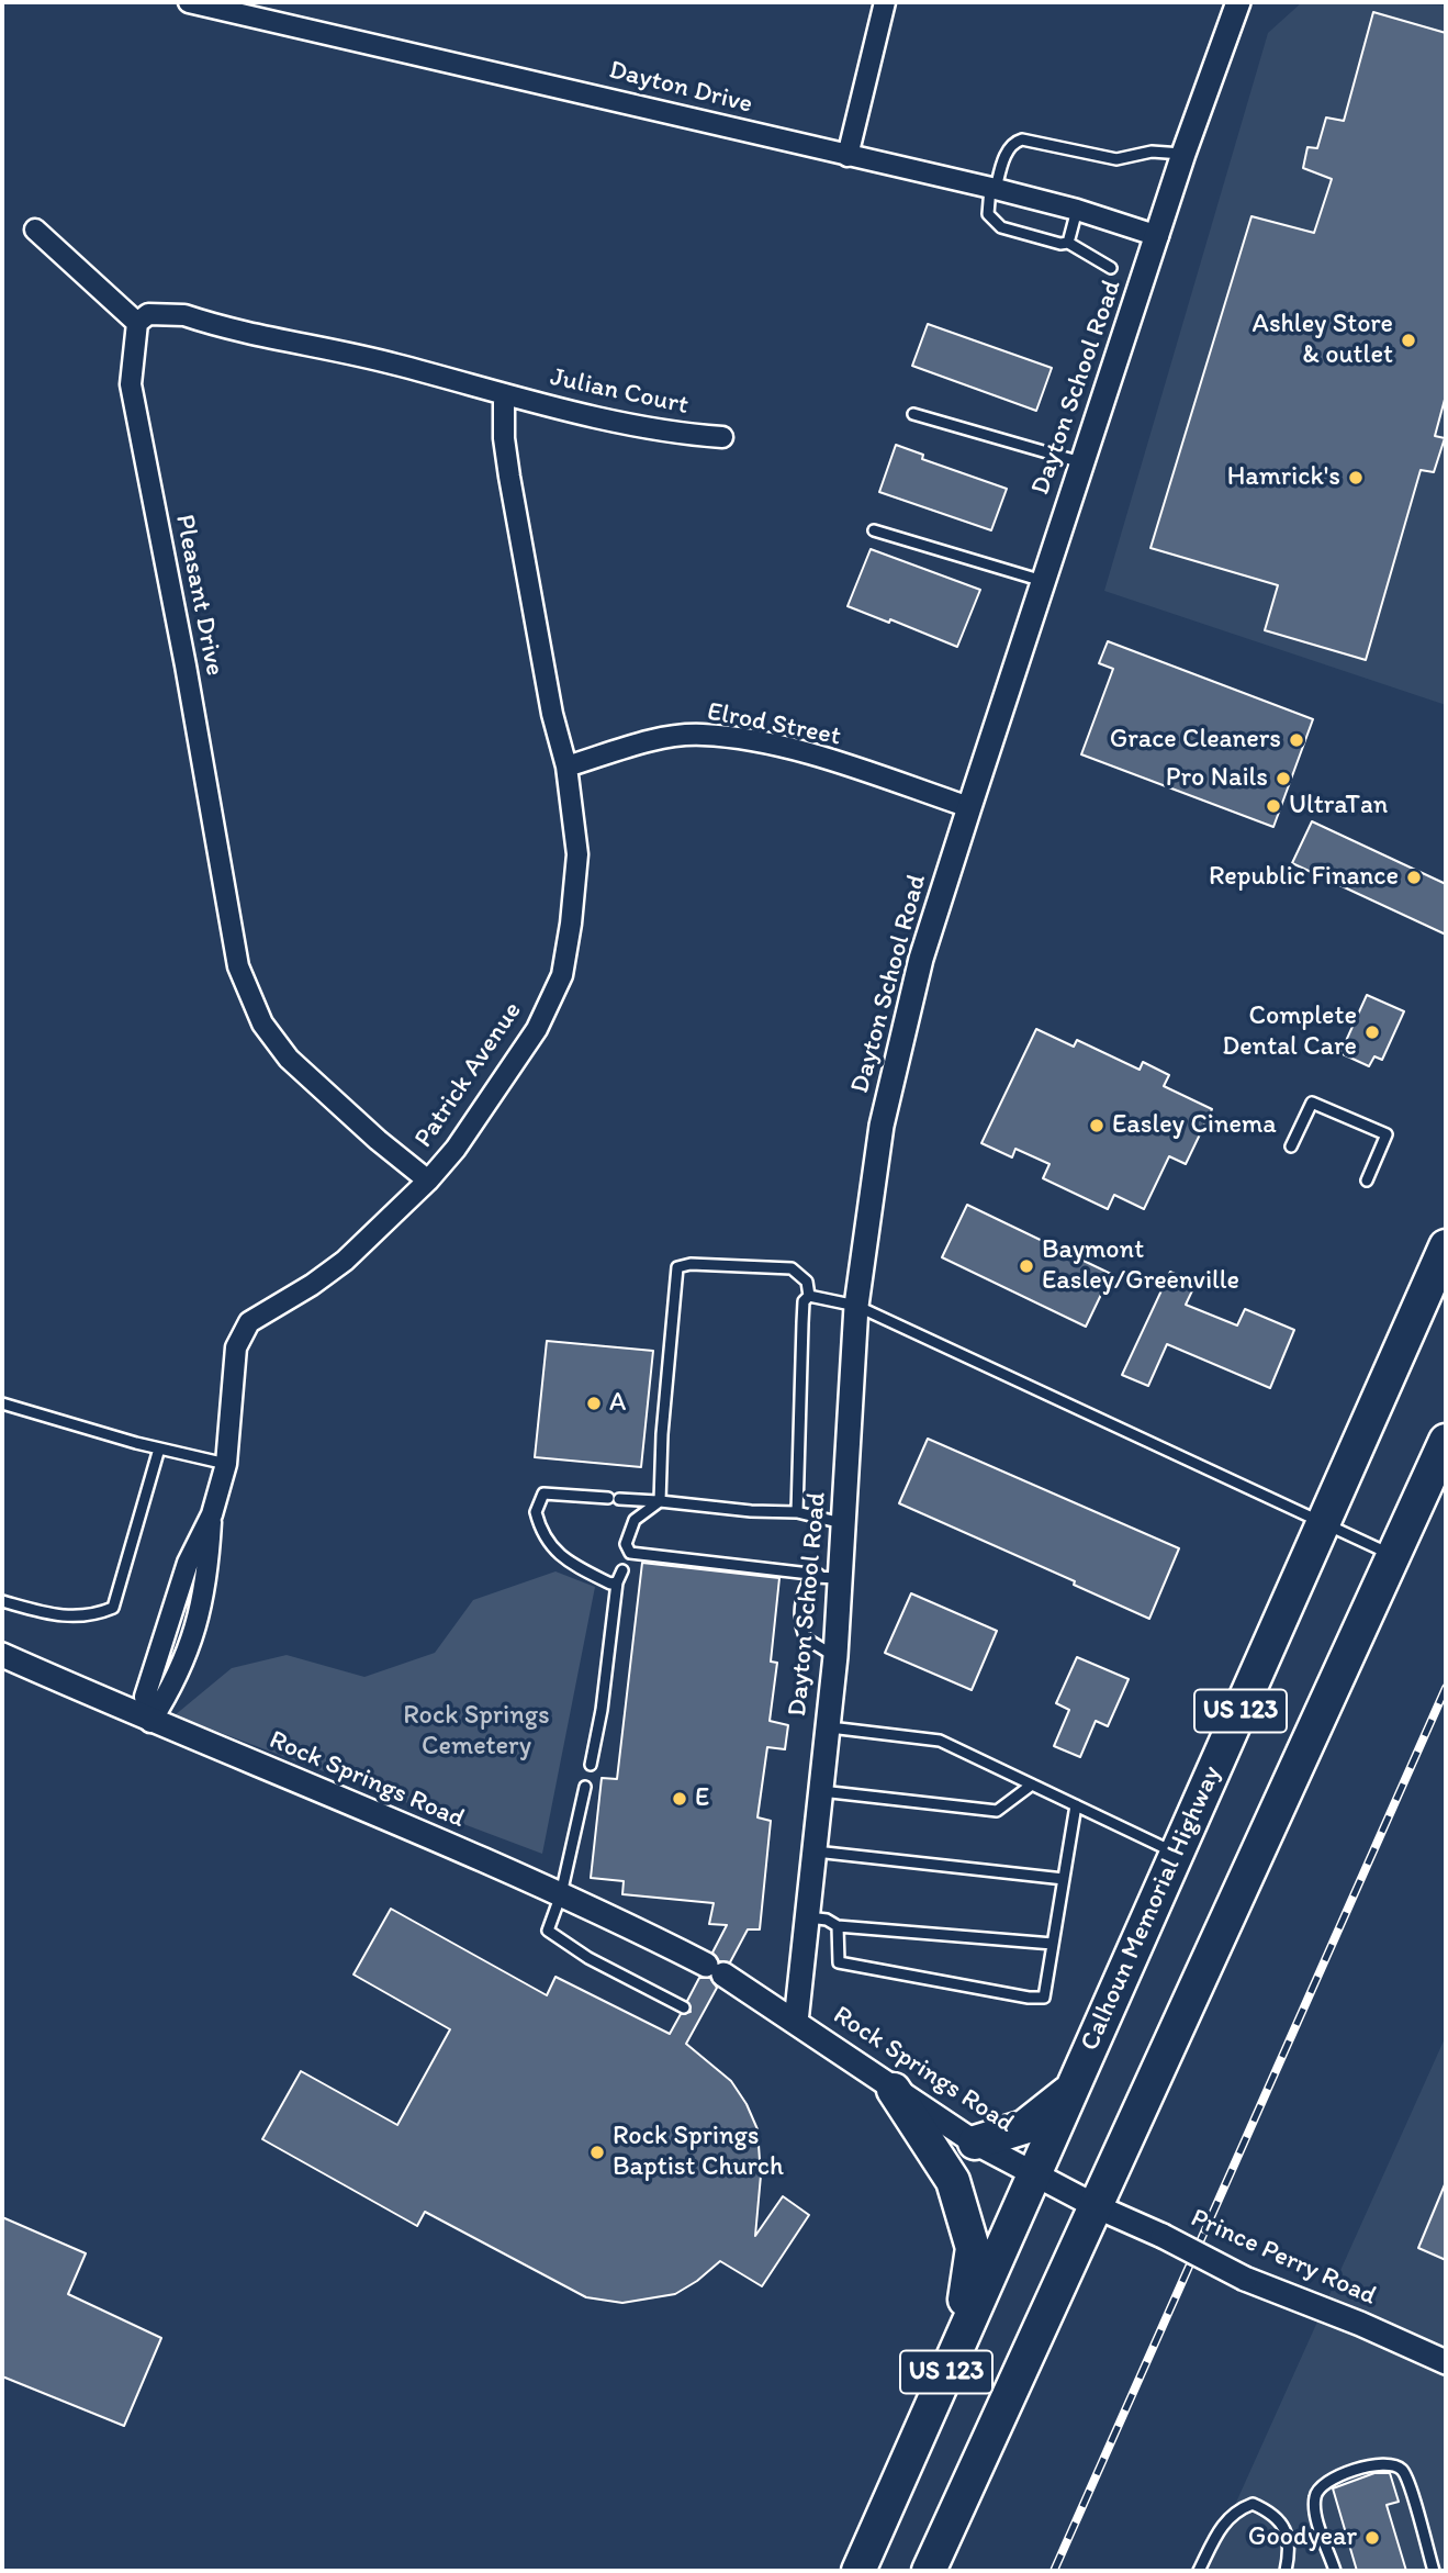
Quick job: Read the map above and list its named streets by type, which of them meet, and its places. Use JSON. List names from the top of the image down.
{
  "streets": {
    "highway": ["US 123", "Calhoun Memorial Highway"],
    "street": [
      "Dayton Drive",
      "Dayton School Road",
      "Julian Court",
      "Pleasant Drive",
      "Elrod Street",
      "Patrick Avenue",
      "Rock Springs Road",
      "Prince Perry Road"
    ]
  },
  "crossings": [
    ["Dayton Drive", "Dayton School Road"],
    ["Dayton School Road", "Elrod Street"],
    ["Dayton School Road", "Rock Springs Road"],
    ["Julian Court", "Patrick Avenue"],
    ["Pleasant Drive", "Patrick Avenue"],
    ["Elrod Street", "Patrick Avenue"],
    ["Patrick Avenue", "Rock Springs Road"],
    ["US 123", "Rock Springs Road"],
    ["US 123", "Prince Perry Road"],
    ["Rock Springs Road", "Calhoun Memorial Highway"],
    ["Rock Springs Road", "Prince Perry Road"]
  ],
  "parks": ["Rock Springs Cemetery"],
  "places": [
    "Ashley Store & outlet",
    "Hamrick's",
    "Grace Cleaners",
    "Pro Nails",
    "UltraTan",
    "Republic Finance",
    "Complete Dental Care",
    "Easley Cinema",
    "Baymont Easley/Greenville",
    "A",
    "E",
    "Rock Springs Baptist Church",
    "Goodyear"
  ]
}
